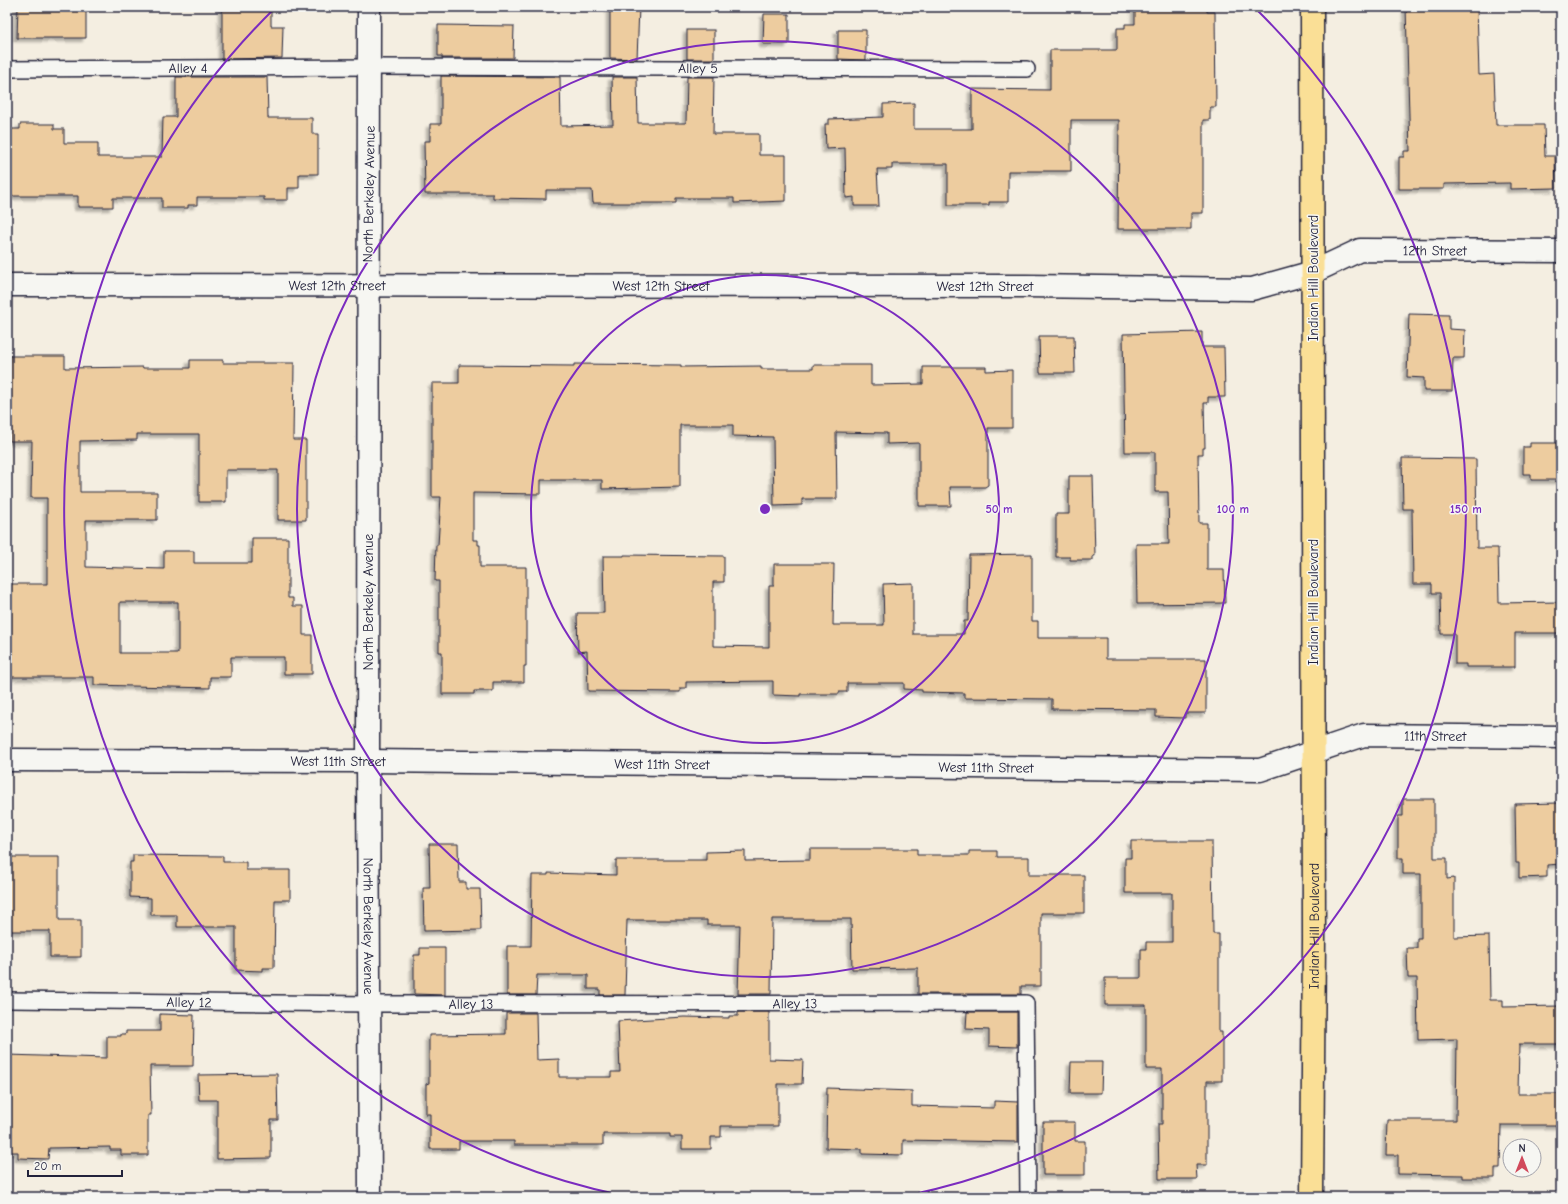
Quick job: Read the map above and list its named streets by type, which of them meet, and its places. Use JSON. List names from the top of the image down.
{
  "streets": {
    "main road": ["Indian Hill Boulevard"],
    "street": [
      "North Berkeley Avenue",
      "12th Street",
      "West 12th Street",
      "11th Street",
      "West 11th Street"
    ],
    "lane": [
      "Alley 4",
      "Alley 5",
      "Alley 12",
      "Alley 13"
    ]
  },
  "crossings": [
    ["Alley 4", "Alley 5"],
    ["Alley 4", "North Berkeley Avenue"],
    ["Alley 5", "North Berkeley Avenue"],
    ["North Berkeley Avenue", "West 12th Street"],
    ["North Berkeley Avenue", "West 11th Street"],
    ["North Berkeley Avenue", "Alley 12"],
    ["North Berkeley Avenue", "Alley 13"],
    ["12th Street", "Indian Hill Boulevard"],
    ["12th Street", "West 12th Street"],
    ["Indian Hill Boulevard", "West 12th Street"],
    ["Indian Hill Boulevard", "11th Street"],
    ["Indian Hill Boulevard", "West 11th Street"],
    ["11th Street", "West 11th Street"],
    ["Alley 12", "Alley 13"]
  ],
  "scale_bar": "20 m",
  "north": "top",
  "rings": ["50 m", "100 m", "150 m"]
}
